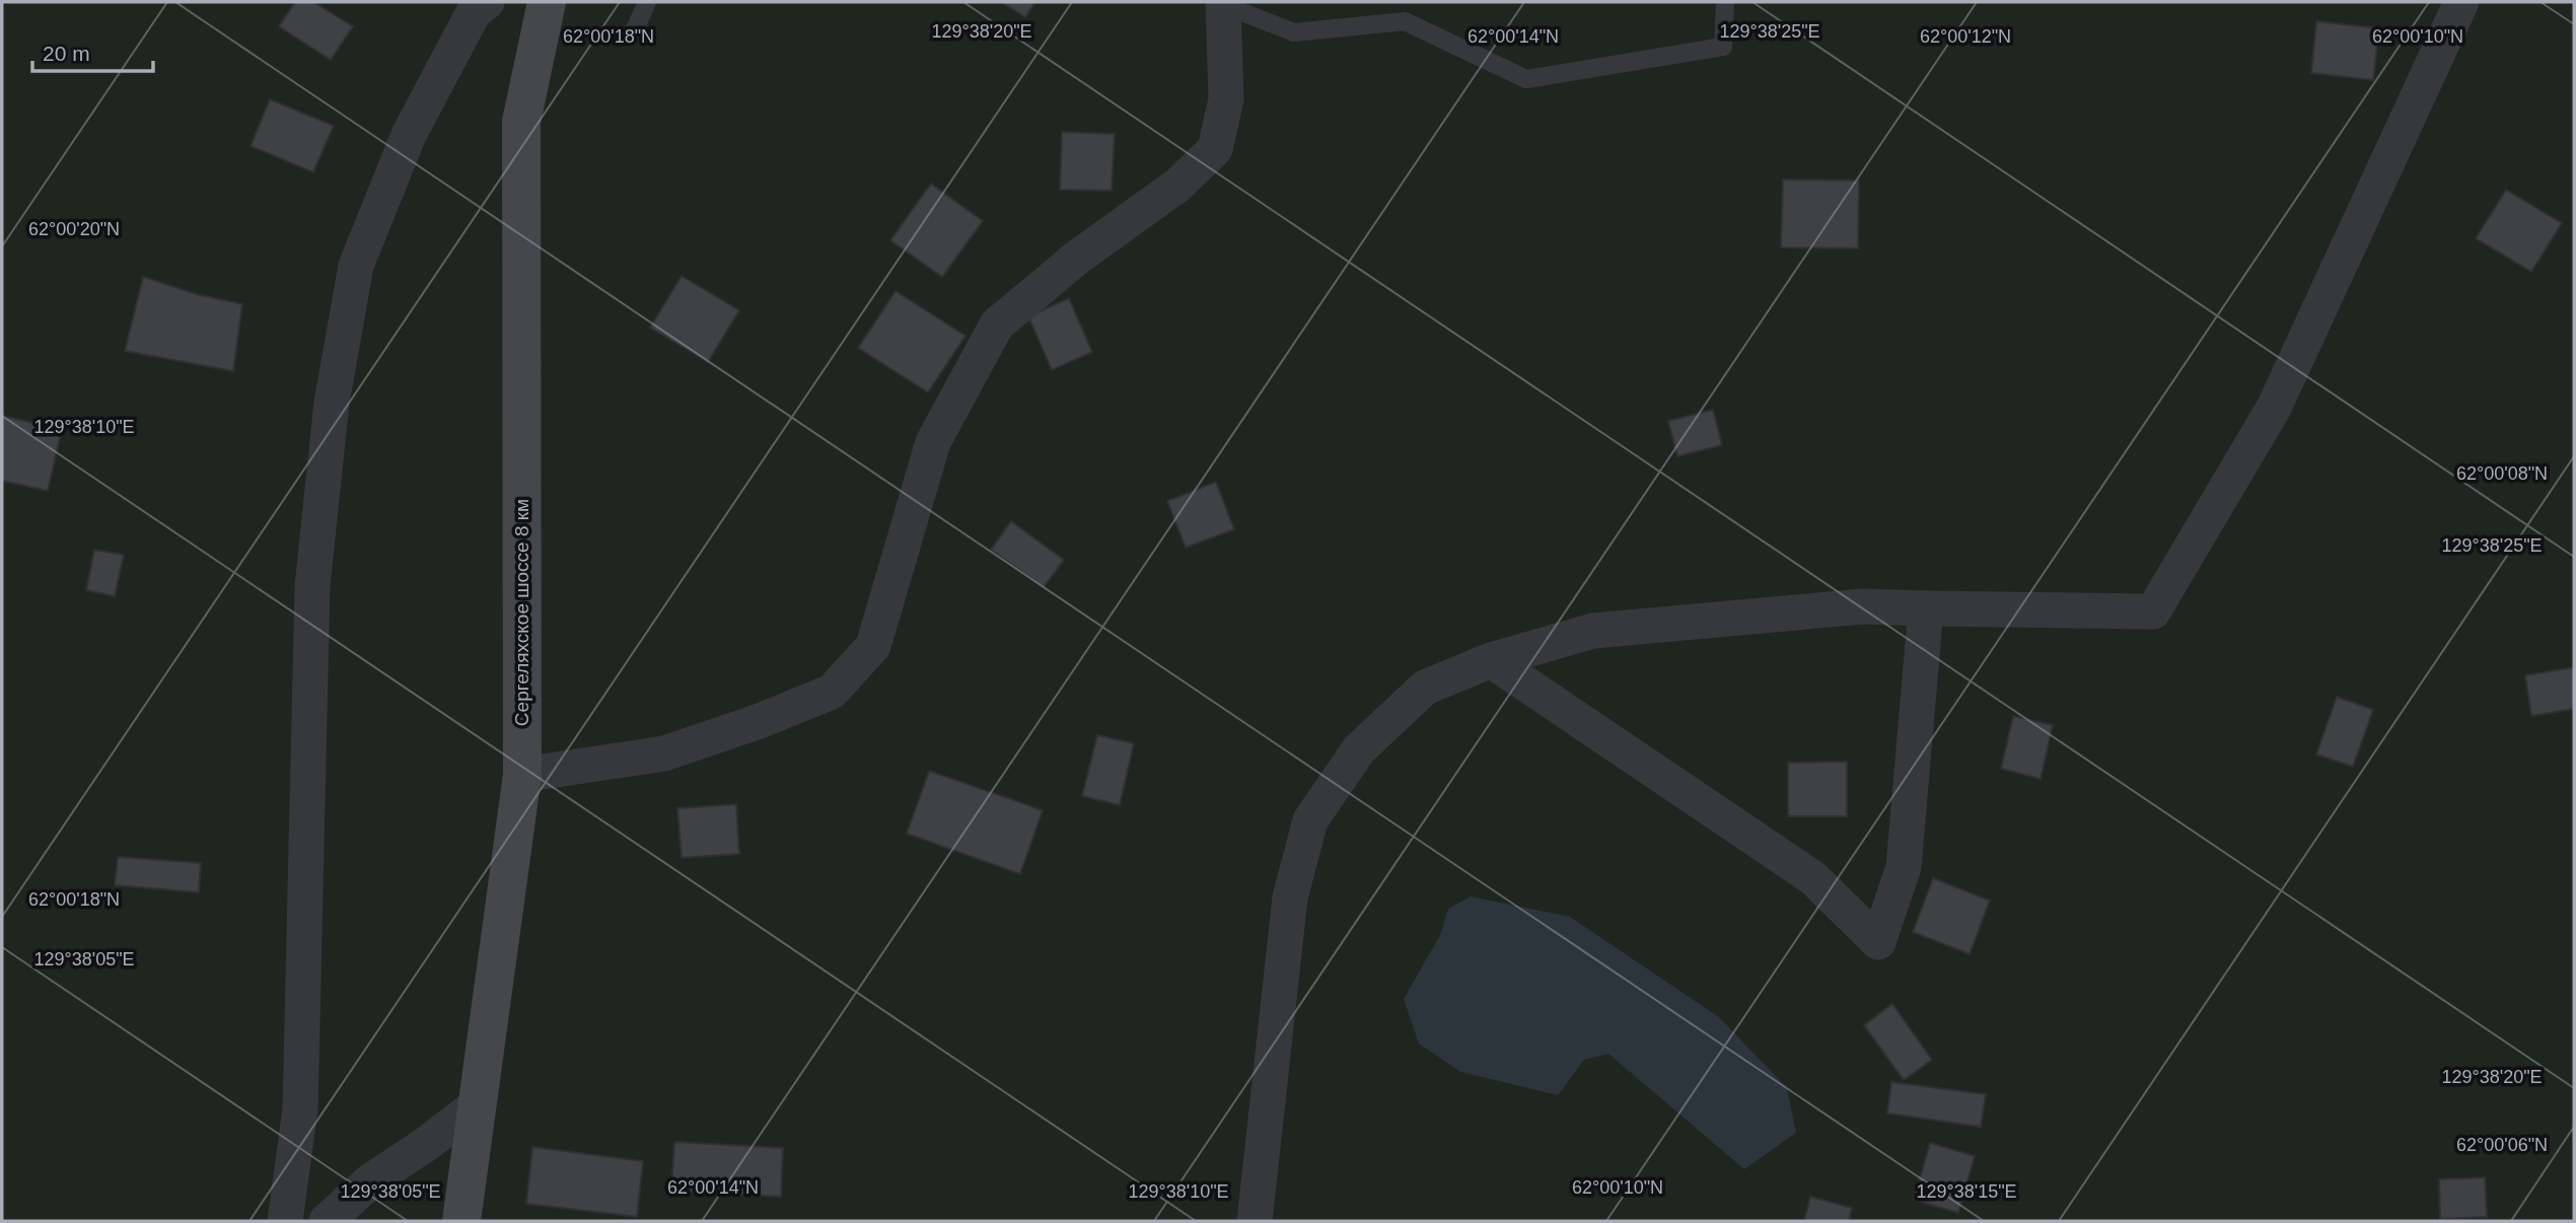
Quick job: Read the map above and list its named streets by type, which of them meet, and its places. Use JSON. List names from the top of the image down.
{
  "streets": {
    "main road": ["Сергеляхское шоссе 8 км"]
  },
  "scale_bar": "20 m",
  "coordinates": [
    "129°38'20\"E",
    "129°38'25\"E",
    "62°00'18\"N",
    "62°00'14\"N",
    "62°00'12\"N",
    "62°00'10\"N",
    "62°00'20\"N",
    "129°38'10\"E",
    "62°00'08\"N",
    "129°38'05\"E",
    "62°00'06\"N",
    "129°38'15\"E"
  ]
}
